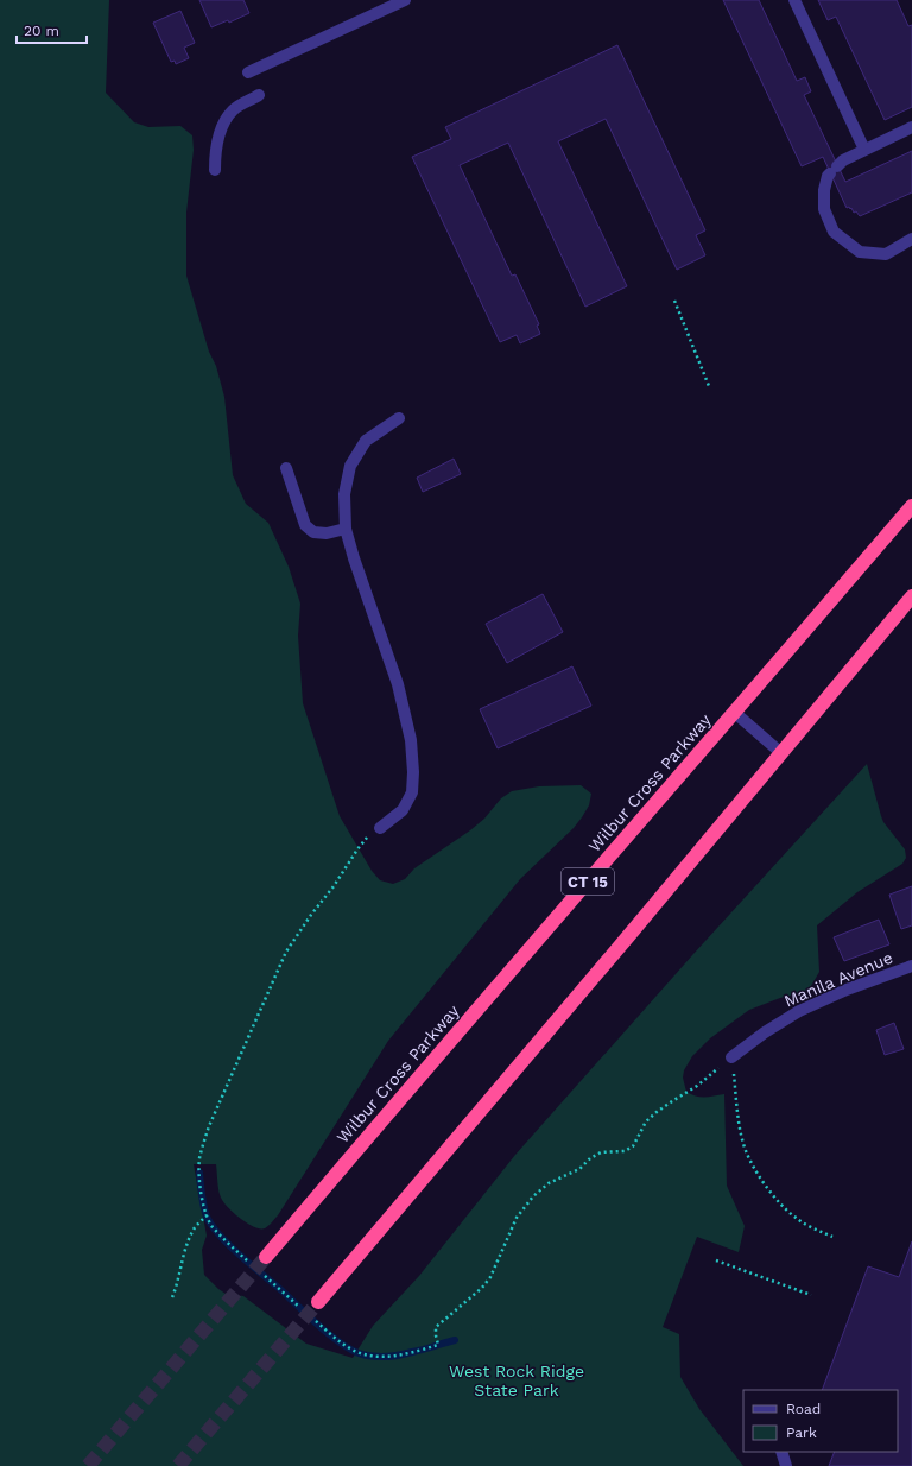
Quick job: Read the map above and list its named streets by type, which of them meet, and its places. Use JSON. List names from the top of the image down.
{
  "streets": {
    "highway": ["Wilbur Cross Parkway", "CT 15"],
    "street": ["Manila Avenue"]
  },
  "parks": ["West Rock Ridge State Park"],
  "legend": ["Road", "Park"],
  "scale_bar": "20 m"
}
